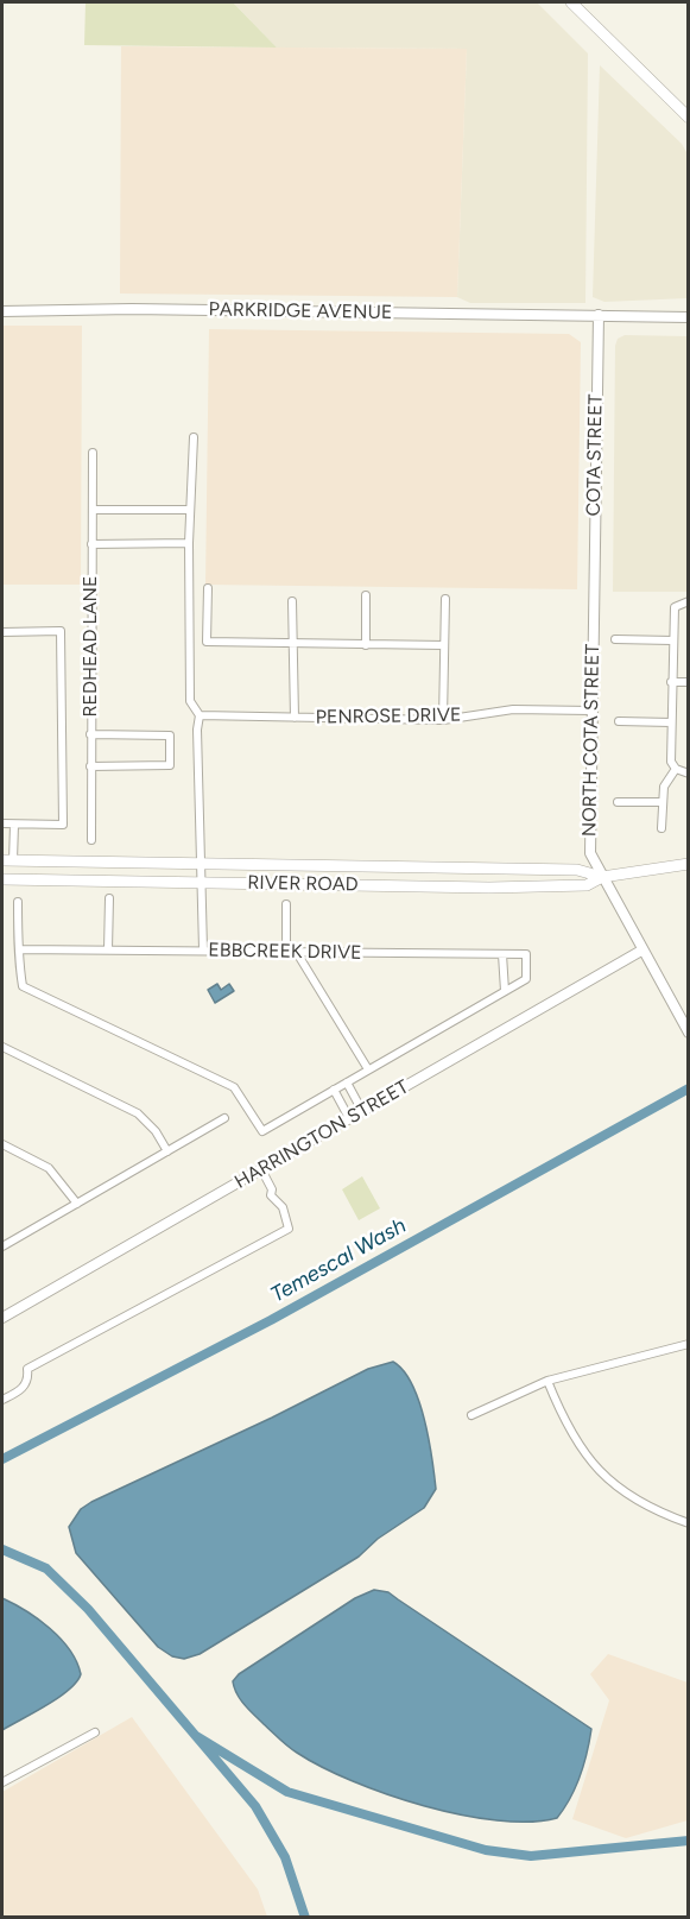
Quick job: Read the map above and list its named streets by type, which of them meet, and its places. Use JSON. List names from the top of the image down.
{
  "streets": {
    "main road": ["RIVER ROAD"],
    "street": [
      "PARKRIDGE AVENUE",
      "COTA STREET",
      "REDHEAD LANE",
      "PENROSE DRIVE",
      "NORTH COTA STREET",
      "EBBCREEK DRIVE",
      "HARRINGTON STREET"
    ]
  },
  "crossings": [
    ["PARKRIDGE AVENUE", "COTA STREET"],
    ["COTA STREET", "NORTH COTA STREET"],
    ["PENROSE DRIVE", "NORTH COTA STREET"],
    ["NORTH COTA STREET", "RIVER ROAD"],
    ["NORTH COTA STREET", "HARRINGTON STREET"]
  ],
  "water": ["Temescal Wash"]
}
